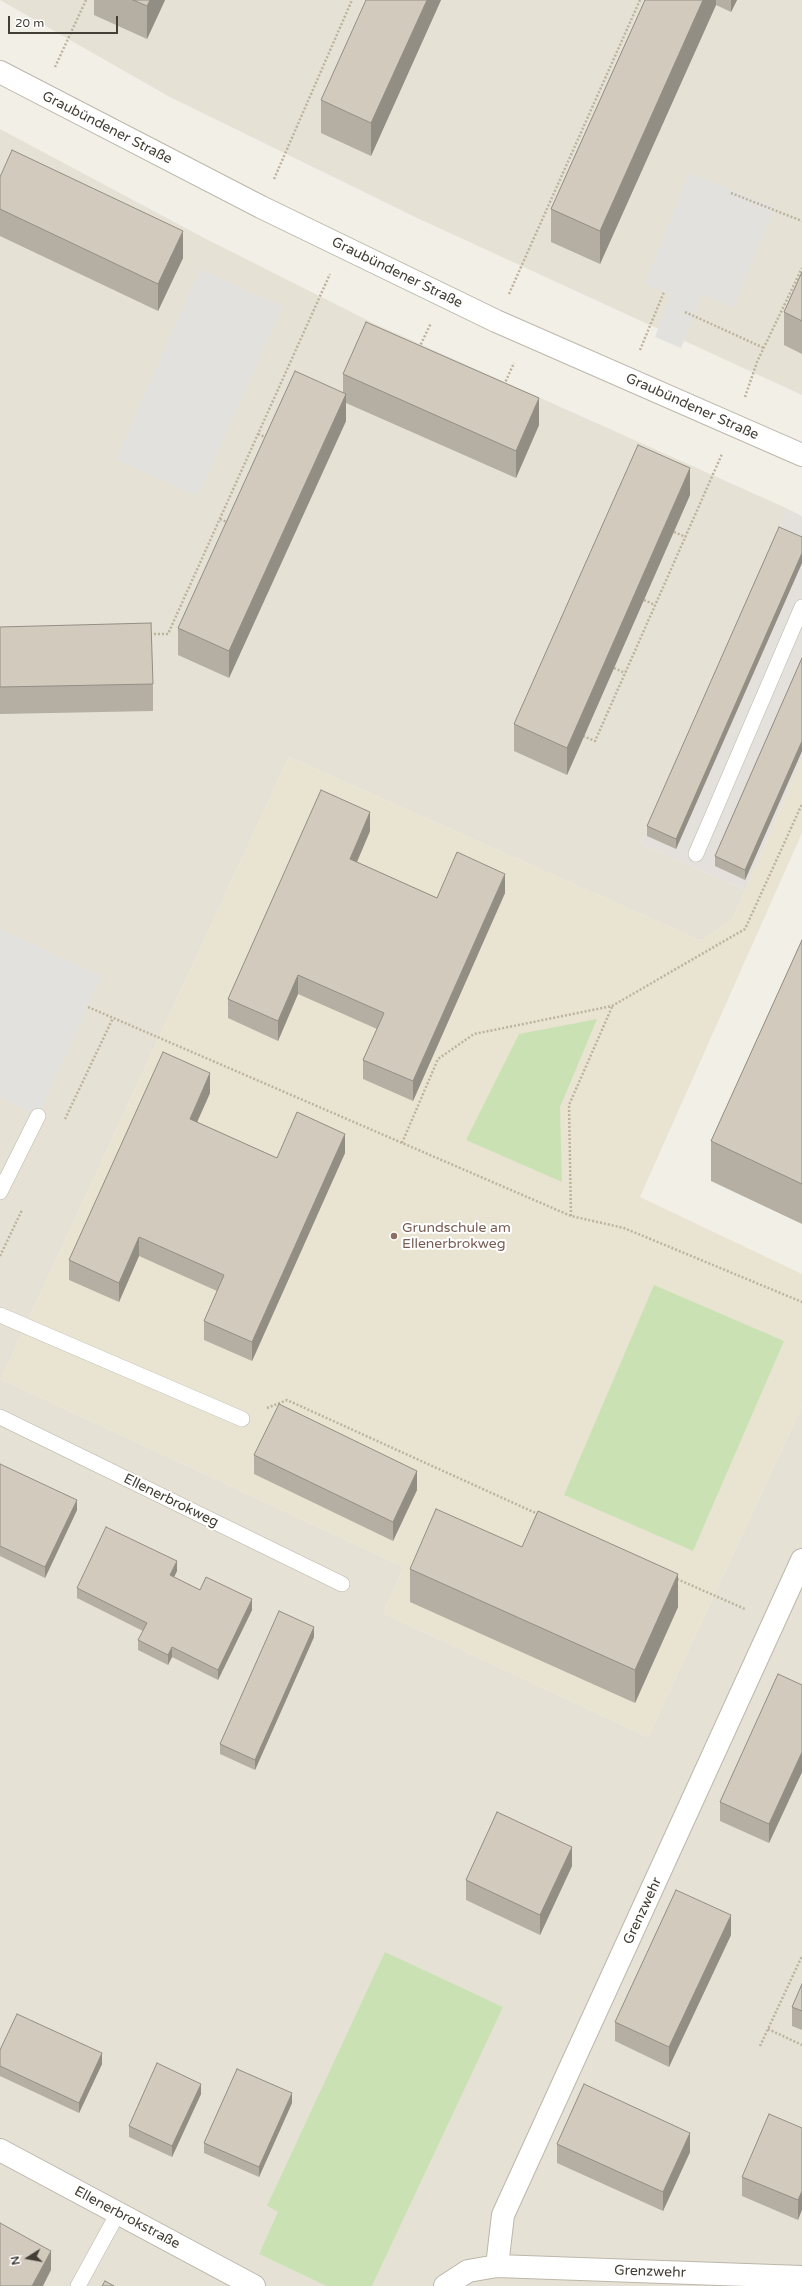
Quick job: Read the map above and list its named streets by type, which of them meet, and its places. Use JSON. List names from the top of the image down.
{
  "streets": {
    "street": ["Graubündener Straße", "Grenzwehr", "Ellenerbrokstraße"],
    "lane": ["Ellenerbrokweg"]
  },
  "places": ["Grundschule am Ellenerbrokweg"],
  "scale_bar": "20 m",
  "north": "left"
}
